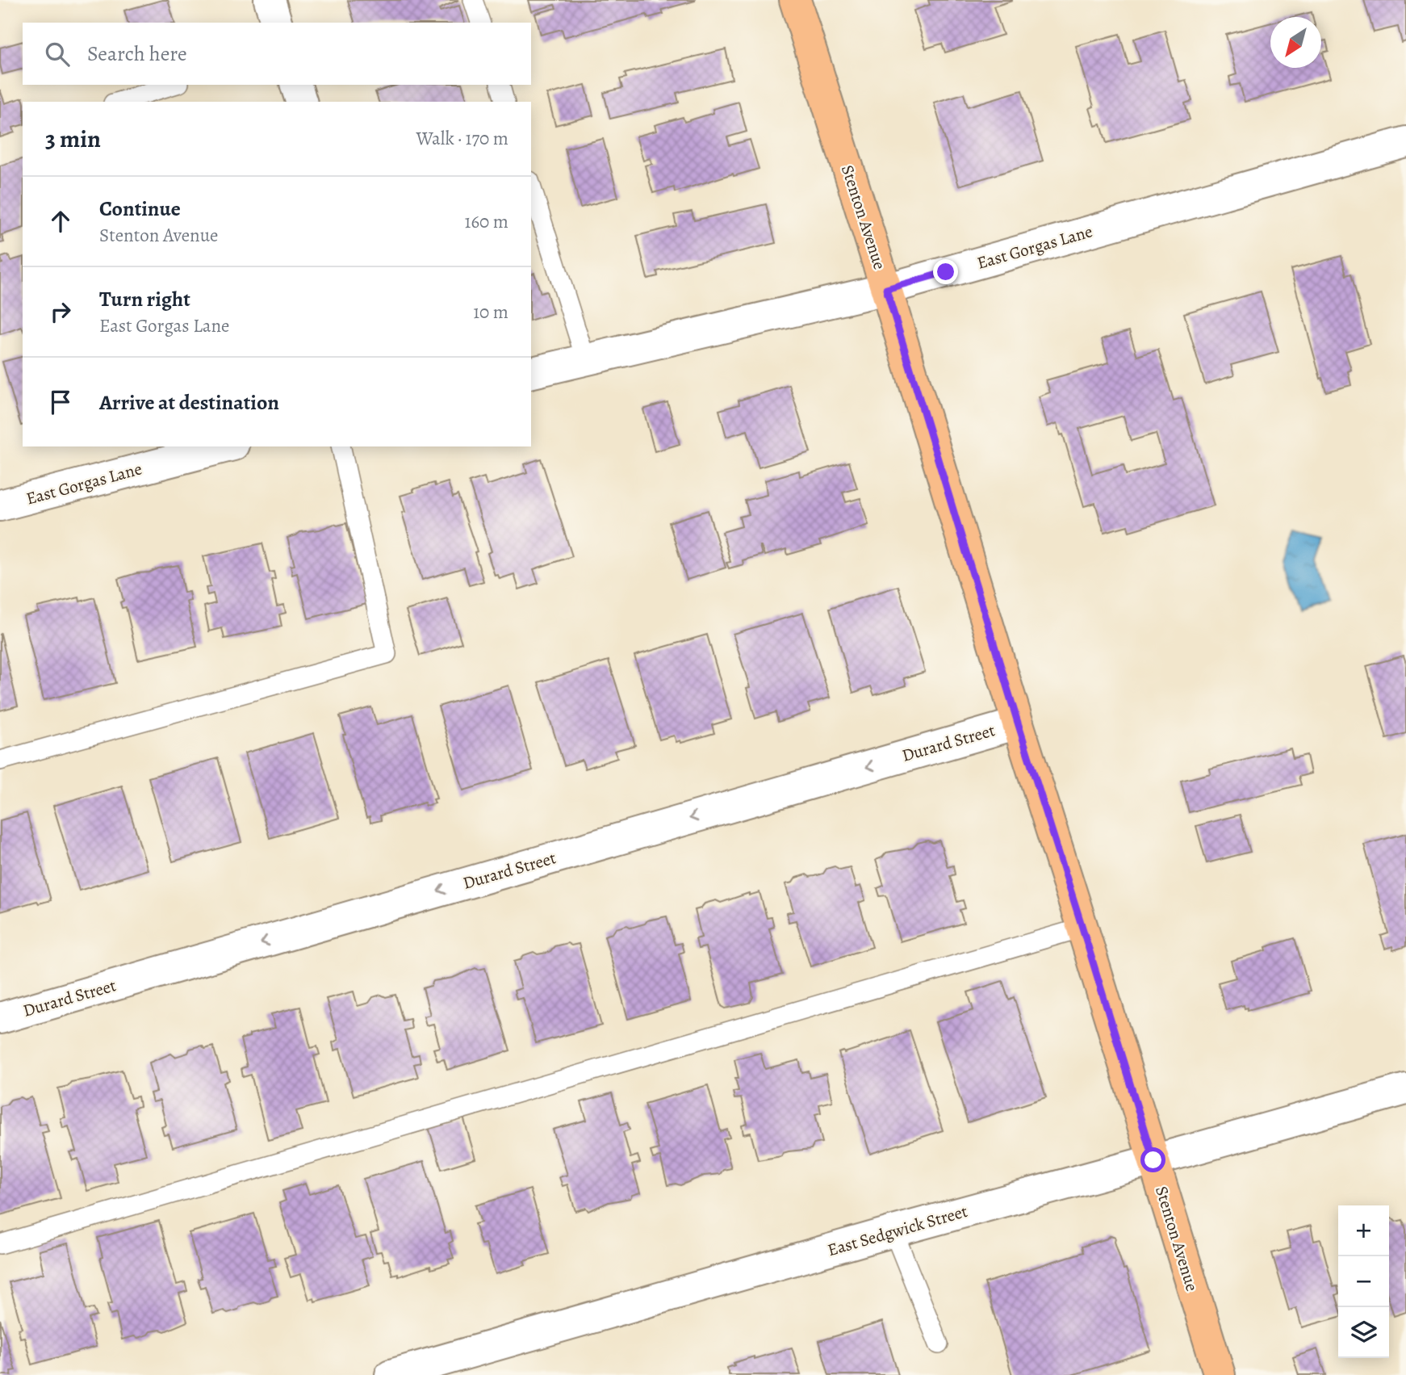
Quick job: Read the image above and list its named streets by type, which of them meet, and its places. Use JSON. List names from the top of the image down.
{
  "streets": {
    "main road": ["Stenton Avenue"],
    "street": ["East Gorgas Lane", "Durard Street", "East Sedgwick Street"]
  },
  "crossings": [
    ["Stenton Avenue", "East Gorgas Lane"],
    ["Stenton Avenue", "Durard Street"],
    ["Stenton Avenue", "East Sedgwick Street"]
  ],
  "one_way": ["Durard Street"],
  "north": "bottom left",
  "page": {
    "search": "Search here",
    "heading": ["3 min", "Walk · 170 m"],
    "list": [
      ["Continue", "Stenton Avenue", "160 m"],
      ["Turn right", "East Gorgas Lane", "10 m"],
      "Arrive at destination"
    ],
    "map_buttons": ["+", "−"]
  }
}
